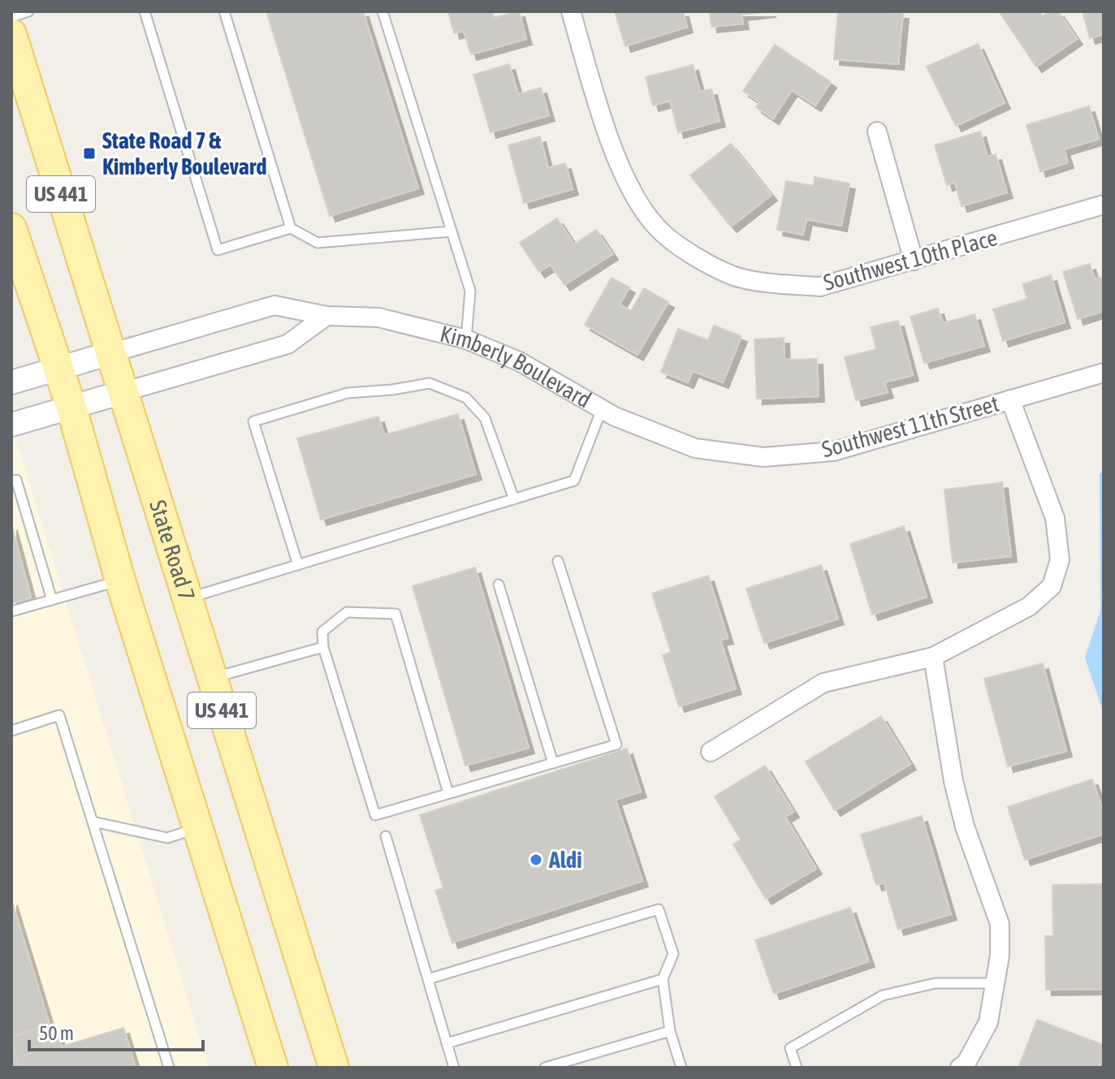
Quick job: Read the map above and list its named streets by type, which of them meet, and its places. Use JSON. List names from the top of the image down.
{
  "streets": {
    "main road": ["US 441", "State Road 7"],
    "street": ["Southwest 10th Place", "Kimberly Boulevard", "Southwest 11th Street"]
  },
  "crossings": [
    ["US 441", "Kimberly Boulevard"],
    ["Kimberly Boulevard", "Southwest 11th Street"],
    ["Kimberly Boulevard", "State Road 7"]
  ],
  "places": {
    "transit": ["State Road 7 & Kimberly Boulevard"],
    "other": ["Aldi"]
  },
  "scale_bar": "50 m"
}
